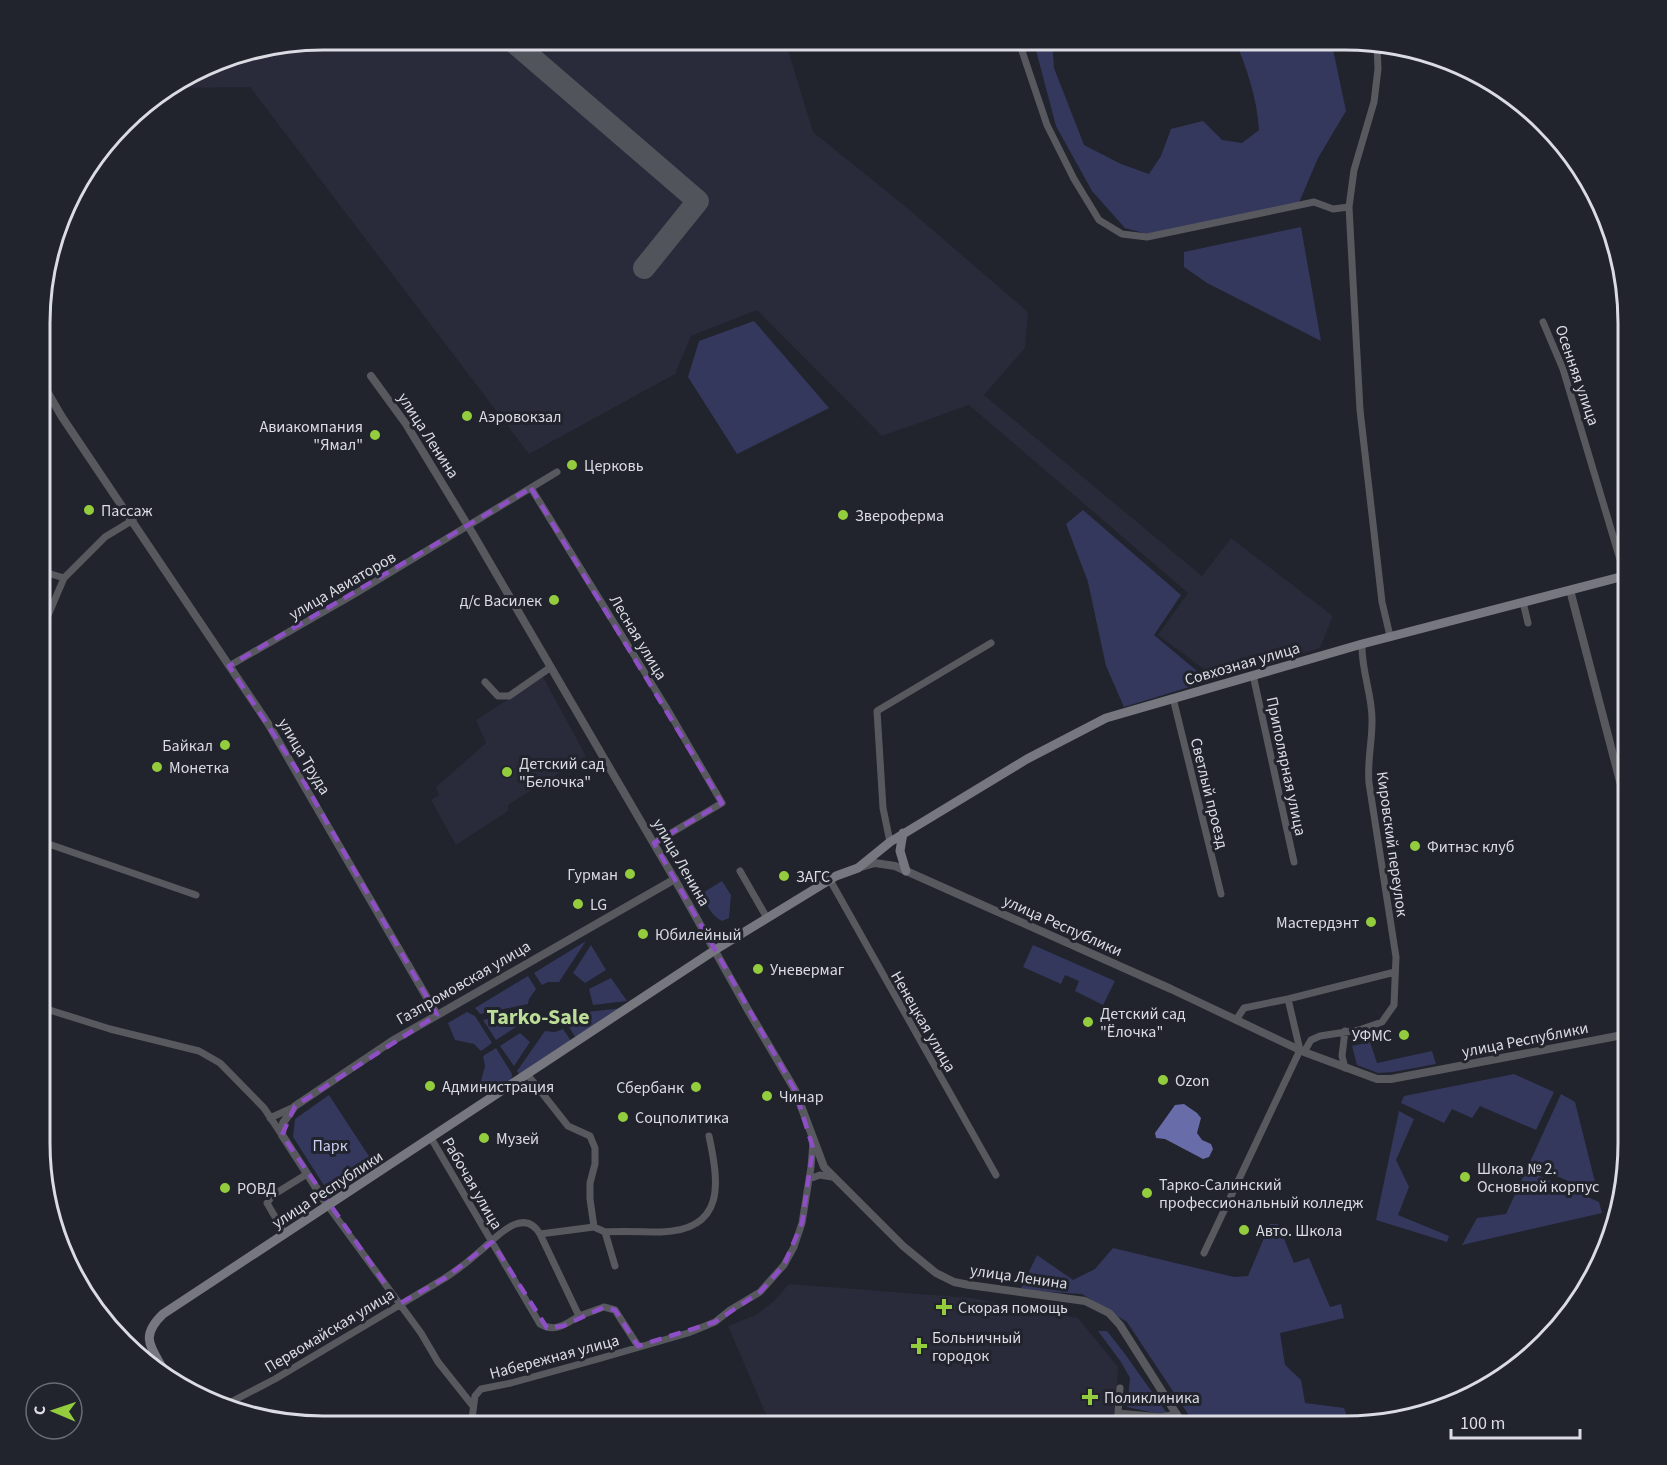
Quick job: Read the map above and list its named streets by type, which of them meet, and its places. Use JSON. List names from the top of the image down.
{
  "streets": {
    "main road": ["Совхозная улица", "улица Республики"],
    "street": [
      "Осенняя улица",
      "улица Ленина",
      "улица Авиаторов",
      "Лесная улица",
      "улица Труда",
      "Приполярная улица",
      "Светлый проезд",
      "Кировский переулок",
      "Газпромовская улица",
      "Ненецкая улица",
      "Рабочая улица",
      "Первомайская улица",
      "Набережная улица"
    ]
  },
  "crossings": [
    ["улица Ленина", "улица Авиаторов"],
    ["улица Ленина", "Лесная улица"],
    ["улица Ленина", "улица Республики"],
    ["улица Ленина", "Газпромовская улица"],
    ["улица Ленина", "Рабочая улица"],
    ["улица Ленина", "Набережная улица"],
    ["улица Авиаторов", "Лесная улица"],
    ["улица Авиаторов", "улица Труда"],
    ["Совхозная улица", "Приполярная улица"],
    ["Совхозная улица", "Светлый проезд"],
    ["Совхозная улица", "Кировский переулок"],
    ["Совхозная улица", "улица Республики"],
    ["улица Труда", "Газпромовская улица"],
    ["улица Республики", "Ненецкая улица"],
    ["улица Республики", "Рабочая улица"],
    ["Рабочая улица", "Первомайская улица"],
    ["Рабочая улица", "Набережная улица"]
  ],
  "districts": ["Tarko-Sale"],
  "parks": ["Парк"],
  "places": {
    "other": [
      "Аэровокзал",
      "Авиакомпания \"Ямал\"",
      "Церковь",
      "Пассаж",
      "Звероферма",
      "д/с Василек",
      "Байкал",
      "Монетка",
      "Детский сад \"Белочка\"",
      "Фитнэс клуб",
      "Гурман",
      "ЗАГС",
      "LG",
      "Мастердэнт",
      "Юбилейный",
      "Уневермаг",
      "Детский сад \"Ёлочка\"",
      "УФМС",
      "Ozon",
      "Администрация",
      "Сбербанк",
      "Чинар",
      "Соцполитика",
      "Музей",
      "Школа № 2. Основной корпус",
      "РОВД",
      "Тарко-Салинский профессиональный колледж",
      "Авто. Школа"
    ],
    "health": ["Скорая помощь", "Больничный городок", "Поликлиника"]
  },
  "scale_bar": "100 m",
  "north": "left"
}
